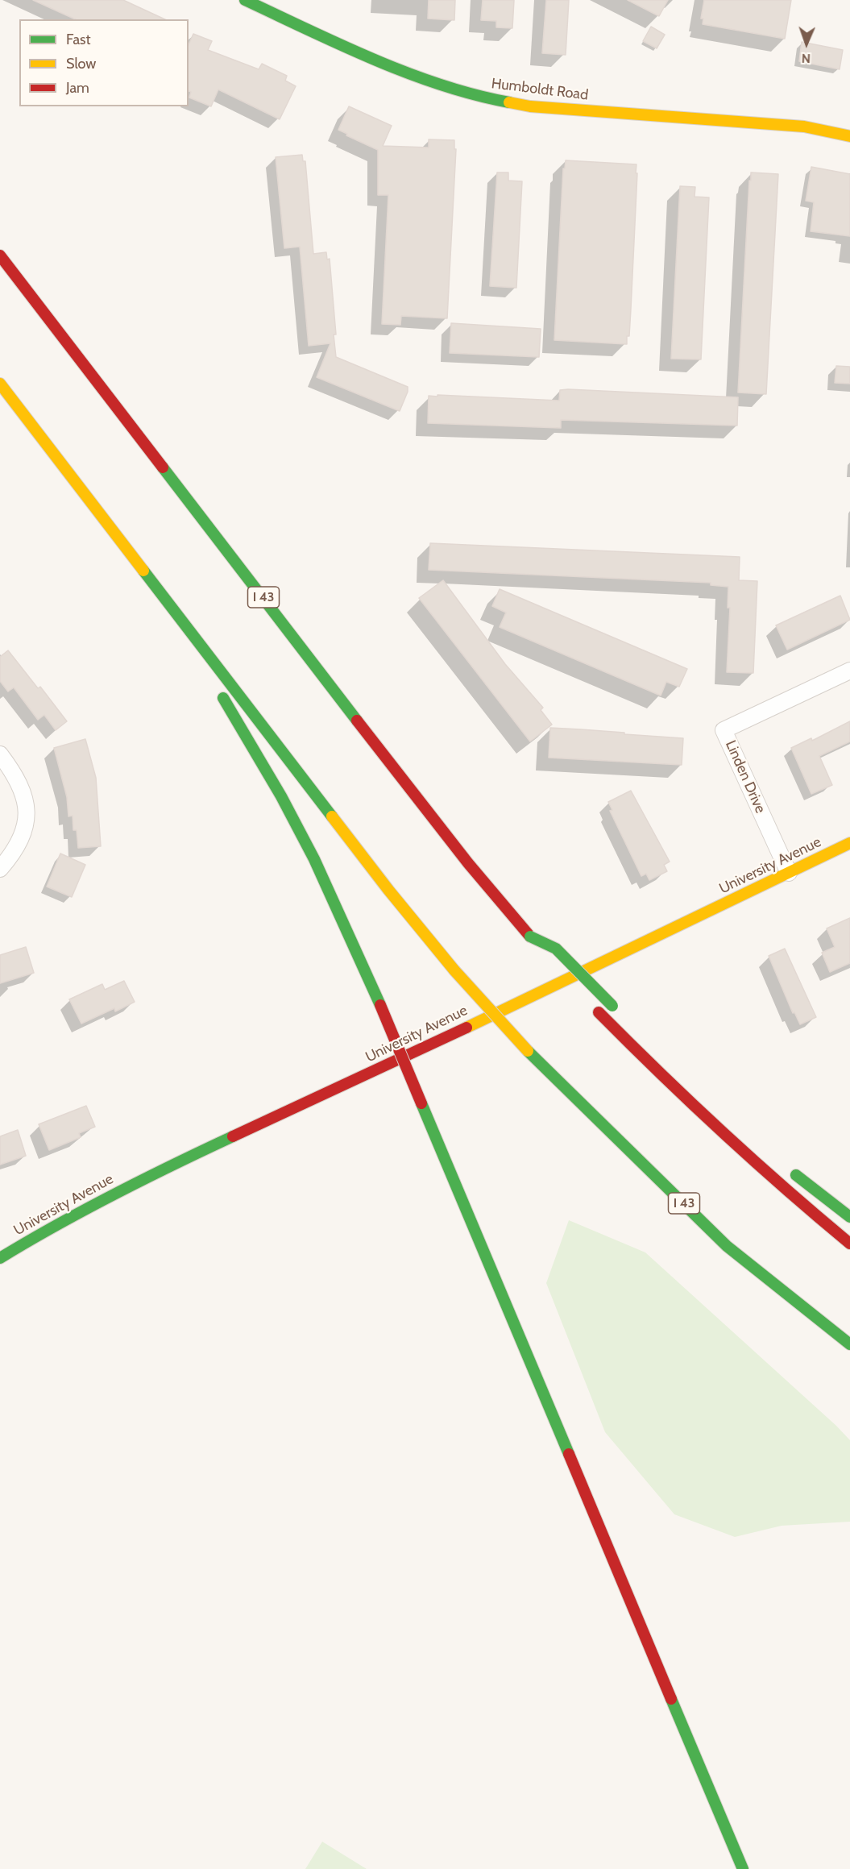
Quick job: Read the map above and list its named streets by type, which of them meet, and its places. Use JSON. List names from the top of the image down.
{
  "streets": {
    "main road": ["Humboldt Road", "I 43", "University Avenue"],
    "street": ["Linden Drive"]
  },
  "crossings": [
    ["Linden Drive", "University Avenue"]
  ],
  "legend": ["Fast", "Slow", "Jam"],
  "north": "bottom"
}
